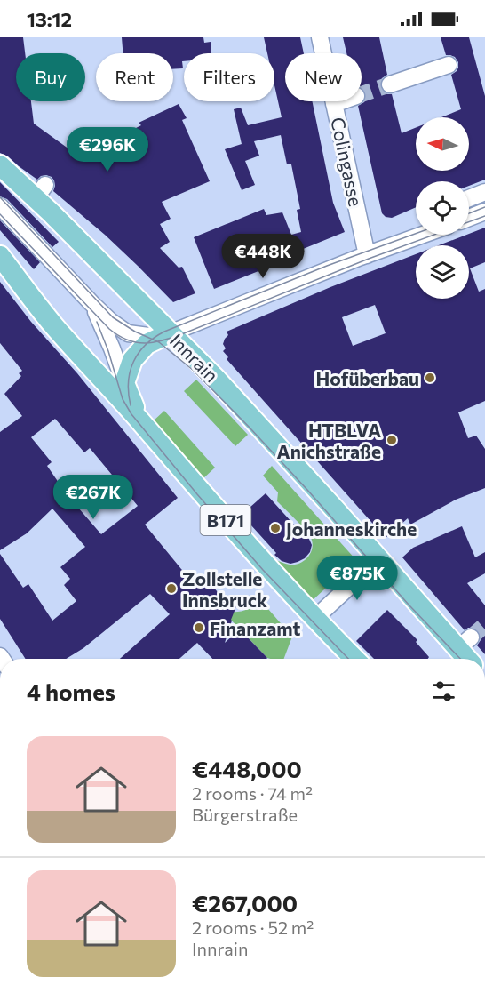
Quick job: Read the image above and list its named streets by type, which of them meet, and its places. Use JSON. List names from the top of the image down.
{
  "streets": {
    "main road": ["Innrain", "B171"],
    "street": ["Colingasse"]
  },
  "places": [
    "Hofüberbau",
    "HTBLVA Anichstraße",
    "Johanneskirche",
    "Zollstelle Innsbruck",
    "Finanzamt"
  ],
  "north": "left",
  "page": {
    "status": "13:12",
    "chip": [
      "Buy",
      "Rent",
      "Filters",
      "New"
    ],
    "price": [
      "€296K",
      "€448K",
      "€267K",
      "€875K"
    ],
    "heading": "4 homes",
    "list": [
      {
        "name": "€448,000",
        "note": "2 rooms · 74 m² · Bürgerstraße"
      },
      {
        "name": "€267,000",
        "note": "2 rooms · 52 m² · Innrain"
      }
    ]
  }
}
